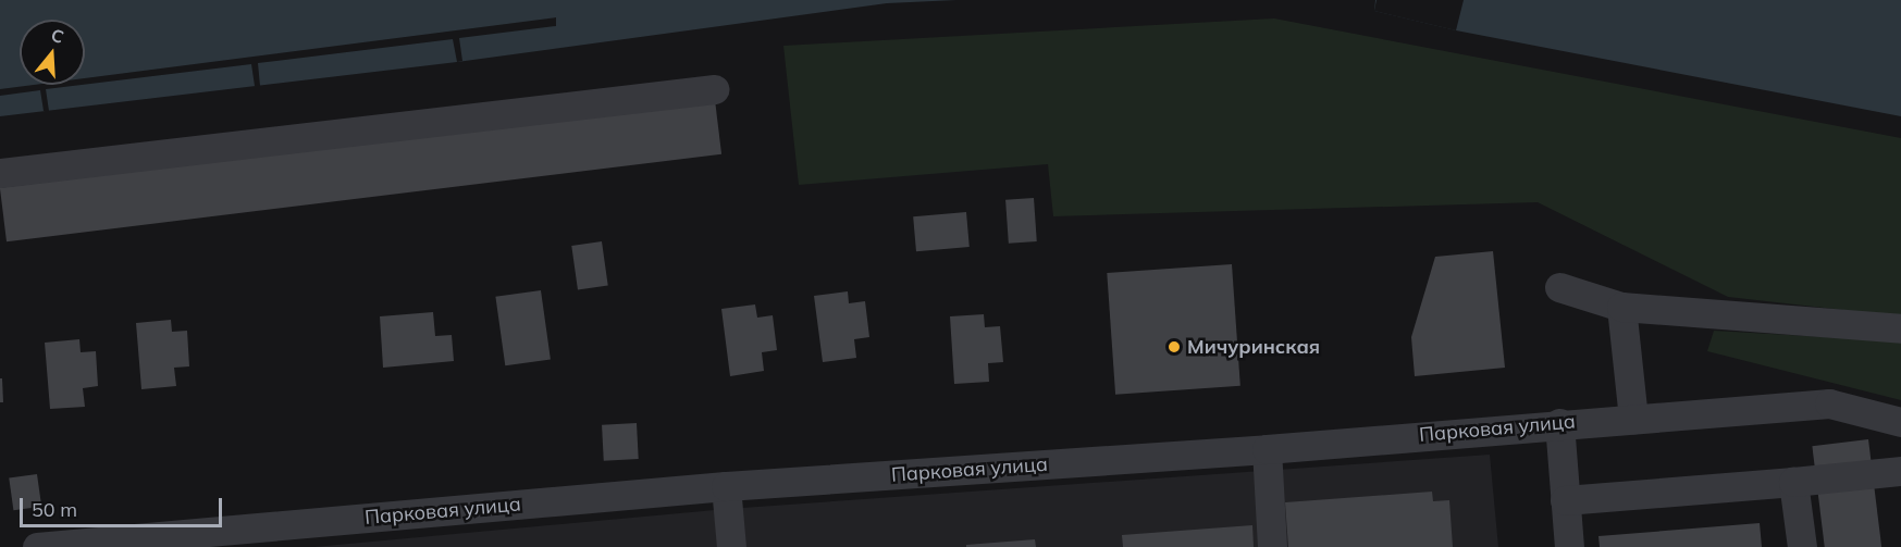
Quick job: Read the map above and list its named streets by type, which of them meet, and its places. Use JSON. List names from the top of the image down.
{
  "streets": {
    "street": ["Парковая улица"]
  },
  "places": ["Мичуринская"],
  "scale_bar": "50 m",
  "north": "top"
}
